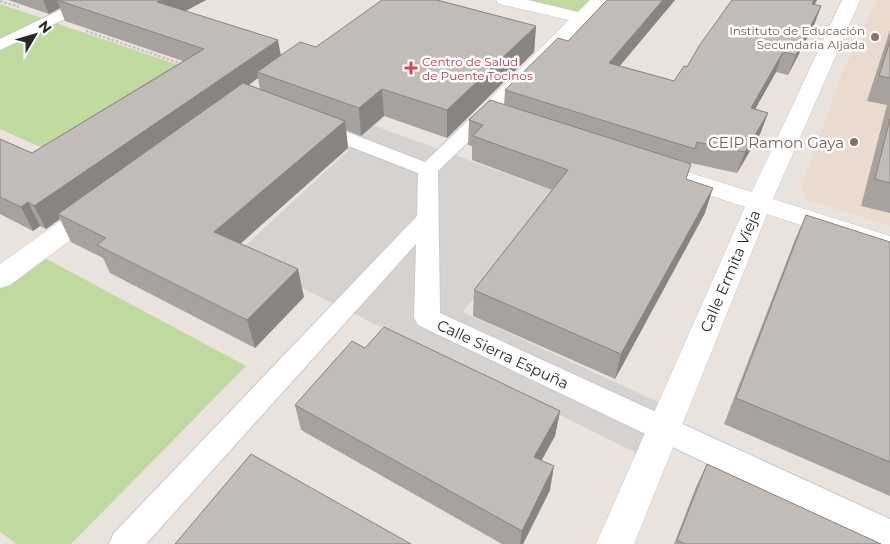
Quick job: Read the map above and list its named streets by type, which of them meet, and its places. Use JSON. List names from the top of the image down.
{
  "streets": {
    "street": ["Calle Ermita Vieja", "Calle Sierra Espuña"]
  },
  "crossings": [
    ["Calle Ermita Vieja", "Calle Sierra Espuña"]
  ],
  "places": {
    "other": ["Instituto de Educación Secundaria Aljada", "CEIP Ramon Gaya"],
    "health": ["Centro de Salud de Puente Tocinos"]
  },
  "north": "top right"
}
